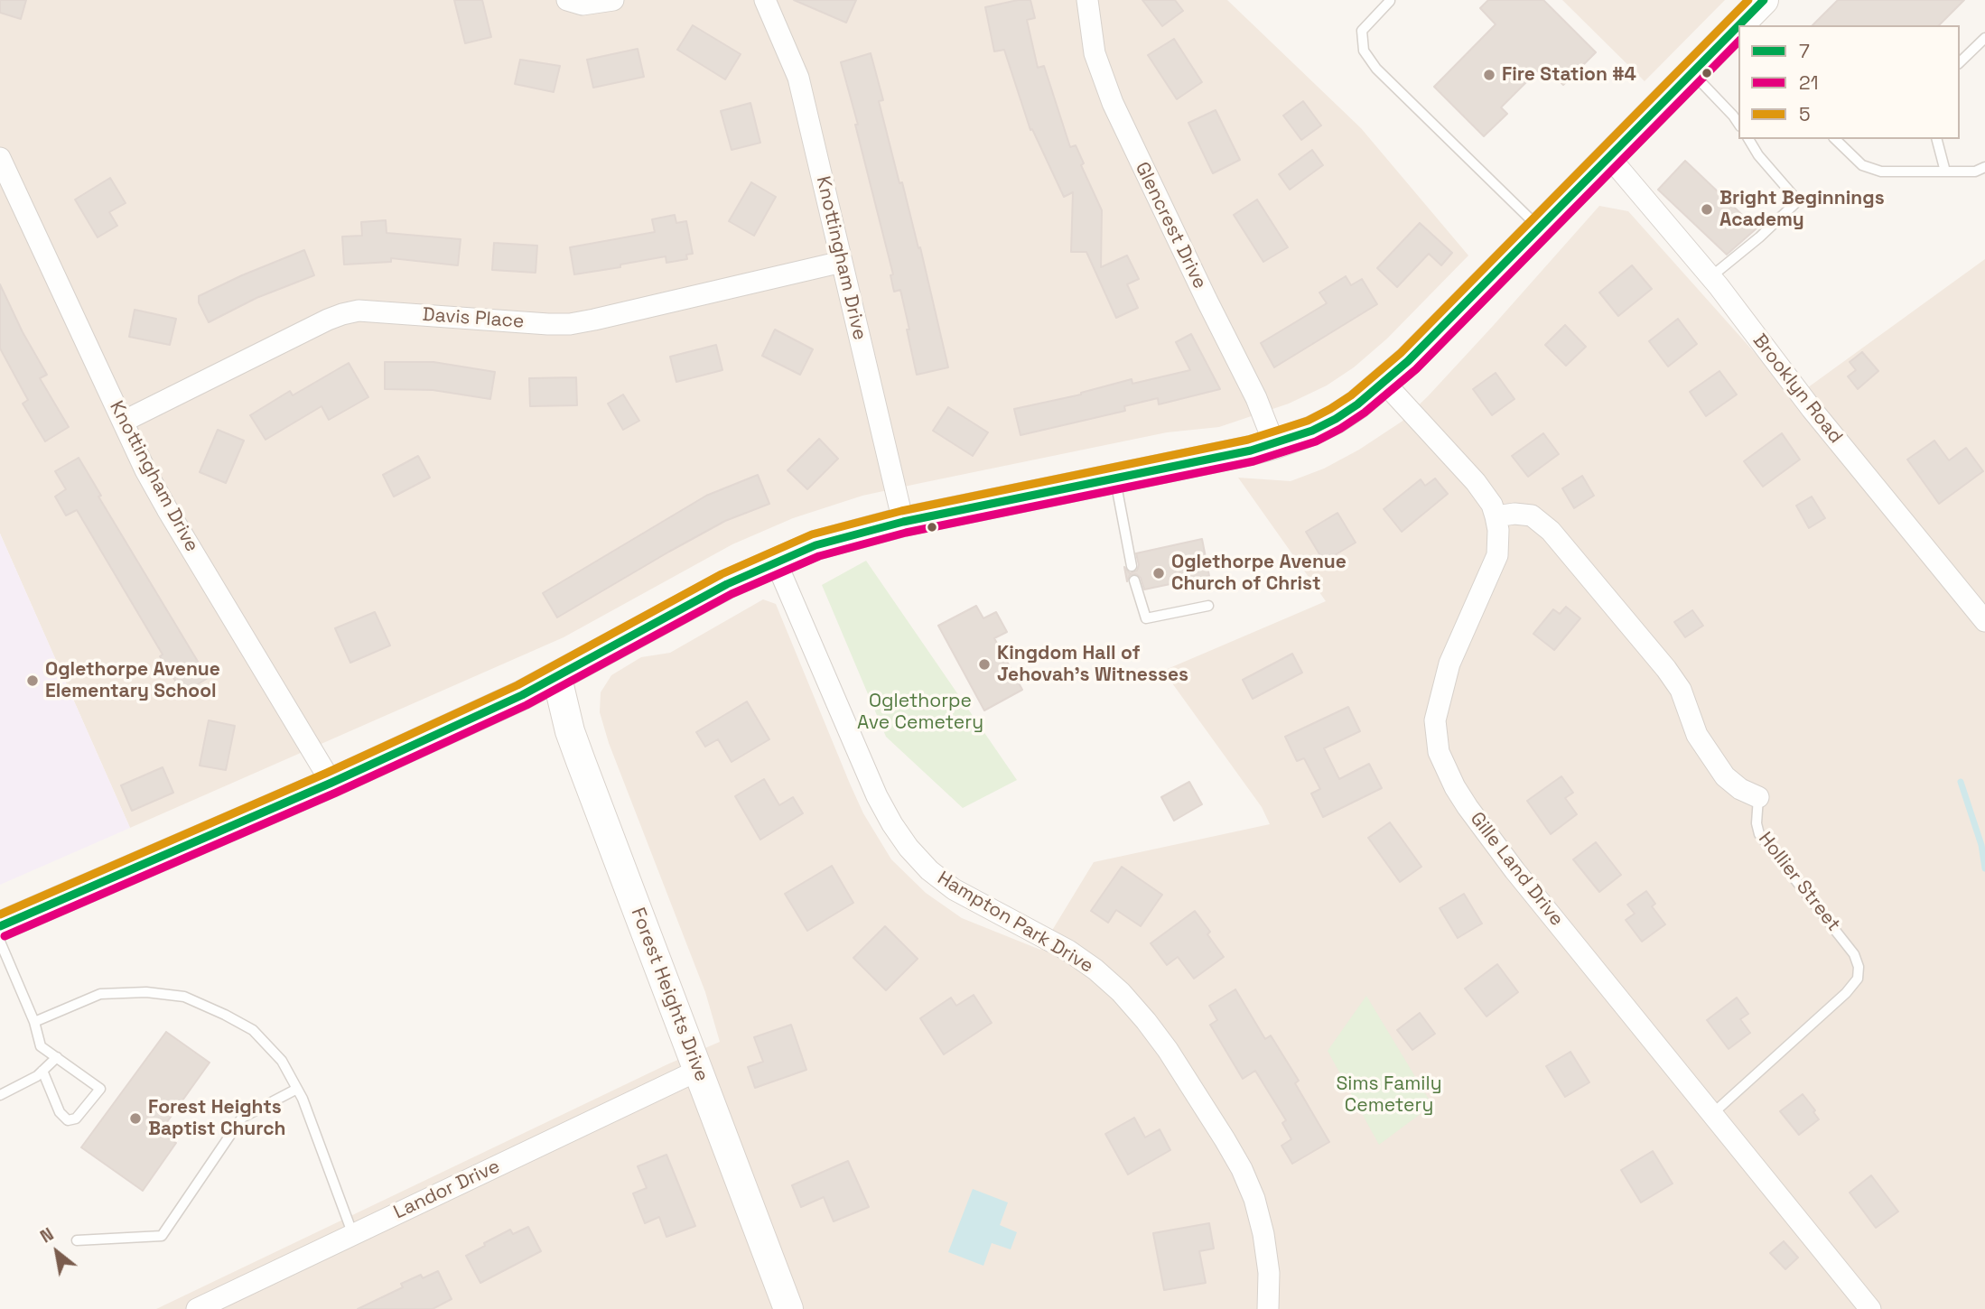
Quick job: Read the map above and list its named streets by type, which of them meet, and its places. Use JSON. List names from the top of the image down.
{
  "streets": {
    "main road": ["Forest Heights Drive"],
    "street": [
      "Glencrest Drive",
      "Knottingham Drive",
      "Davis Place",
      "Brooklyn Road",
      "Gille Land Drive",
      "Hollier Street",
      "Hampton Park Drive",
      "Landor Drive"
    ]
  },
  "crossings": [
    ["Knottingham Drive", "Davis Place"],
    ["Gille Land Drive", "Hollier Street"],
    ["Forest Heights Drive", "Landor Drive"]
  ],
  "parks": ["Oglethorpe Ave Cemetery", "Sims Family Cemetery"],
  "places": [
    "Fire Station #4",
    "Bright Beginnings Academy",
    "Oglethorpe Avenue Church of Christ",
    "Kingdom Hall of Jehovah’s Witnesses",
    "Oglethorpe Avenue Elementary School",
    "Forest Heights Baptist Church"
  ],
  "lines": ["transit line 7", "transit line 5", "transit line 21"],
  "legend": ["7", "21", "5"],
  "north": "top left"
}
